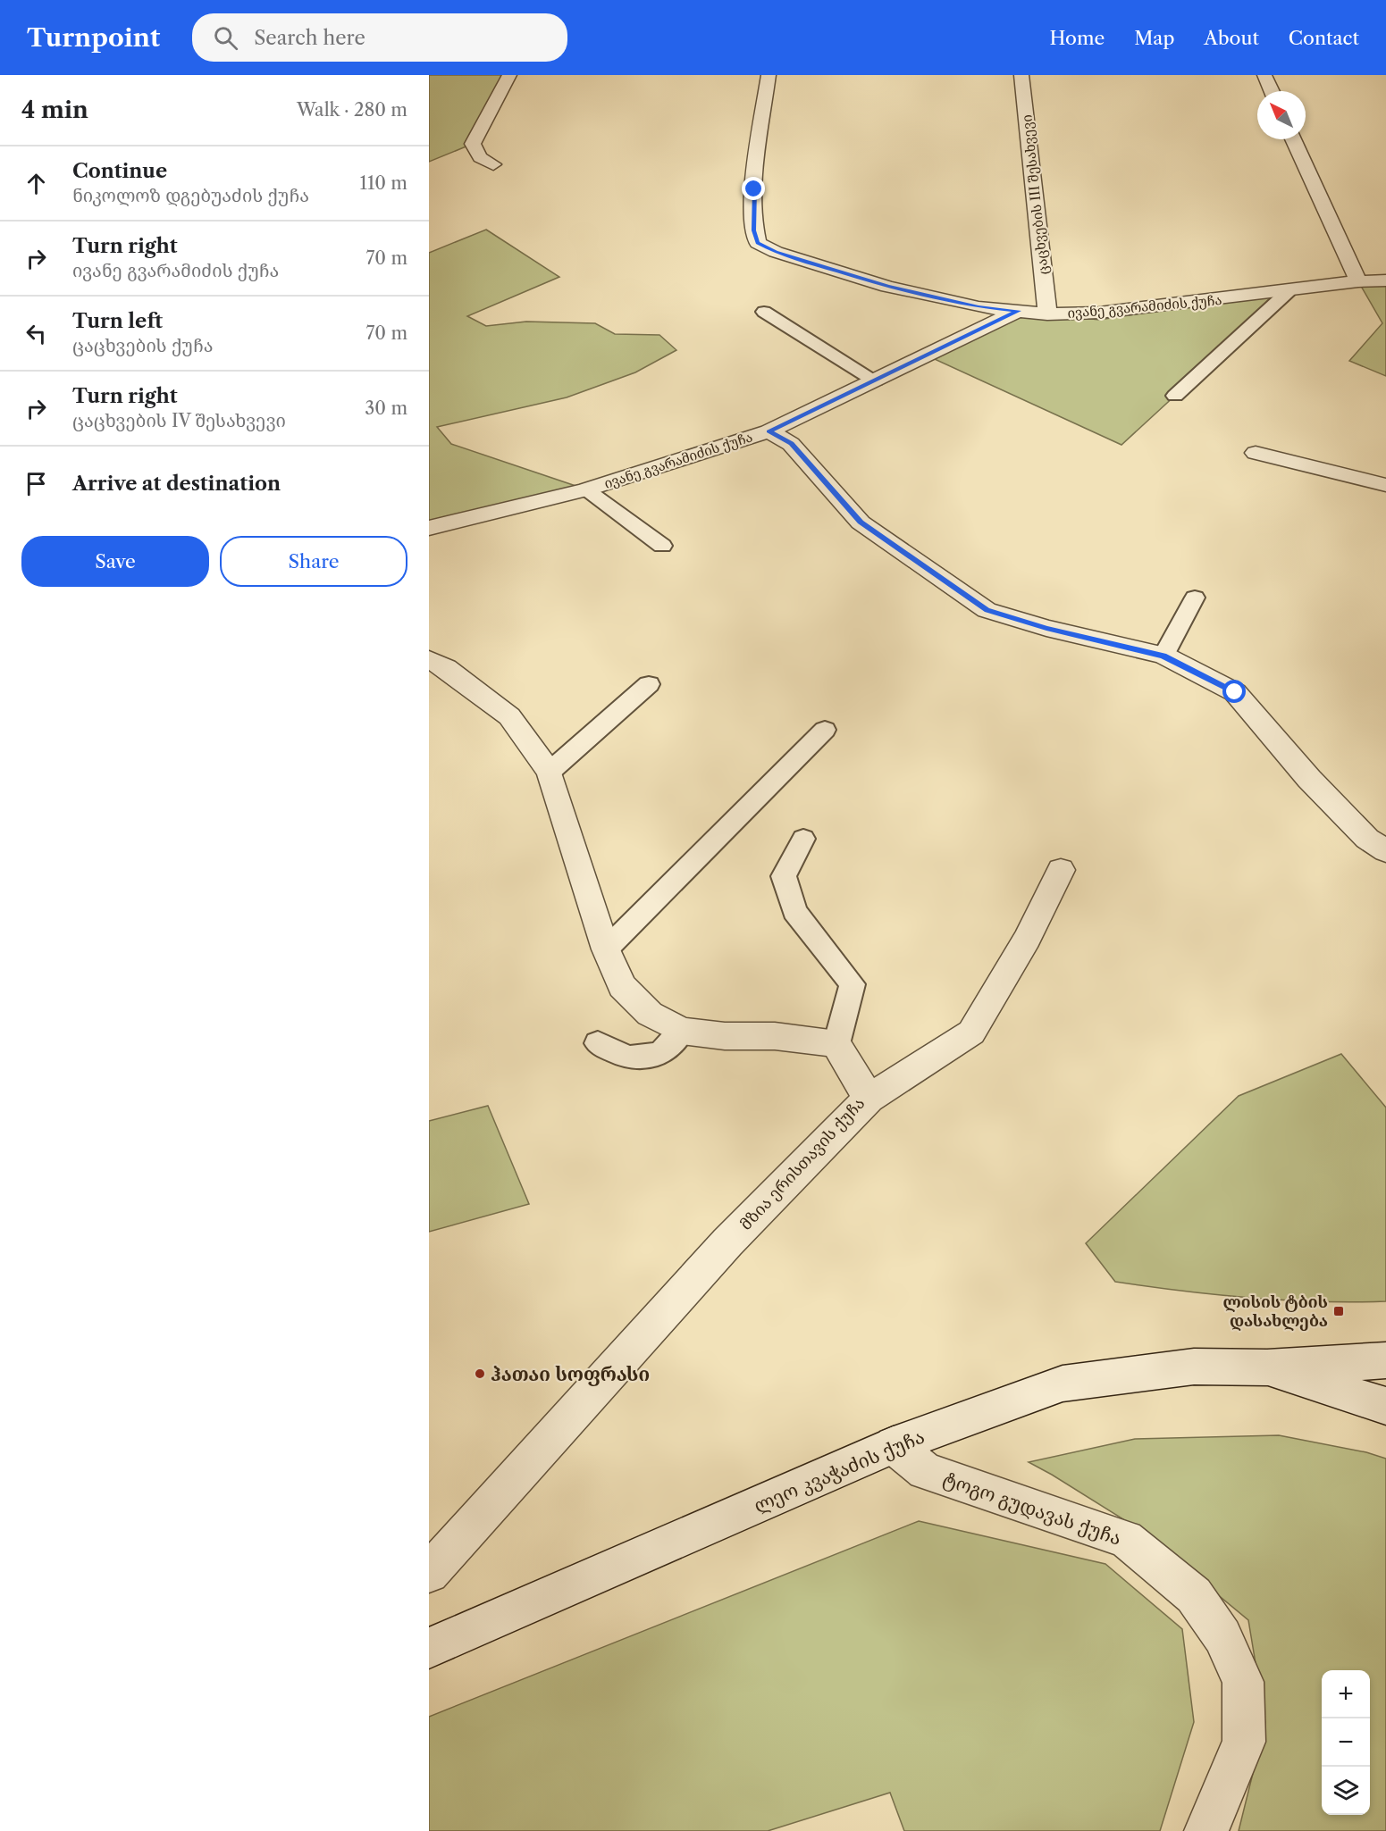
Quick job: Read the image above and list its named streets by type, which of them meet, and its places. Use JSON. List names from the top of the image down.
{
  "streets": {
    "street": [
      "ცაცხვების III შესახვევი",
      "ივანე გვარამიძის ქუჩა",
      "მზია ერისთავის ქუჩა",
      "ლეო კვაჭაძის ქუჩა",
      "ტოგო გუდავას ქუჩა"
    ]
  },
  "crossings": [
    ["ცაცხვების III შესახვევი", "ივანე გვარამიძის ქუჩა"],
    ["ლეო კვაჭაძის ქუჩა", "ტოგო გუდავას ქუჩა"]
  ],
  "places": {
    "transit": ["ლისის ტბის დასახლება"],
    "other": ["ჰათაი სოფრასი"]
  },
  "north": "top left",
  "page": {
    "header": "Turnpoint",
    "search": "Search here",
    "nav": [
      "Home",
      "Map",
      "About",
      "Contact"
    ],
    "heading": ["4 min", "Walk · 280 m"],
    "list": [
      ["Continue", "ნიკოლოზ დგებუაძის ქუჩა", "110 m"],
      ["Turn right", "ივანე გვარამიძის ქუჩა", "70 m"],
      ["Turn left", "ცაცხვების ქუჩა", "70 m"],
      ["Turn right", "ცაცხვების IV შესახვევი", "30 m"],
      "Arrive at destination"
    ],
    "buttons": ["Save", "Share"],
    "map_buttons": ["+", "−"]
  }
}
